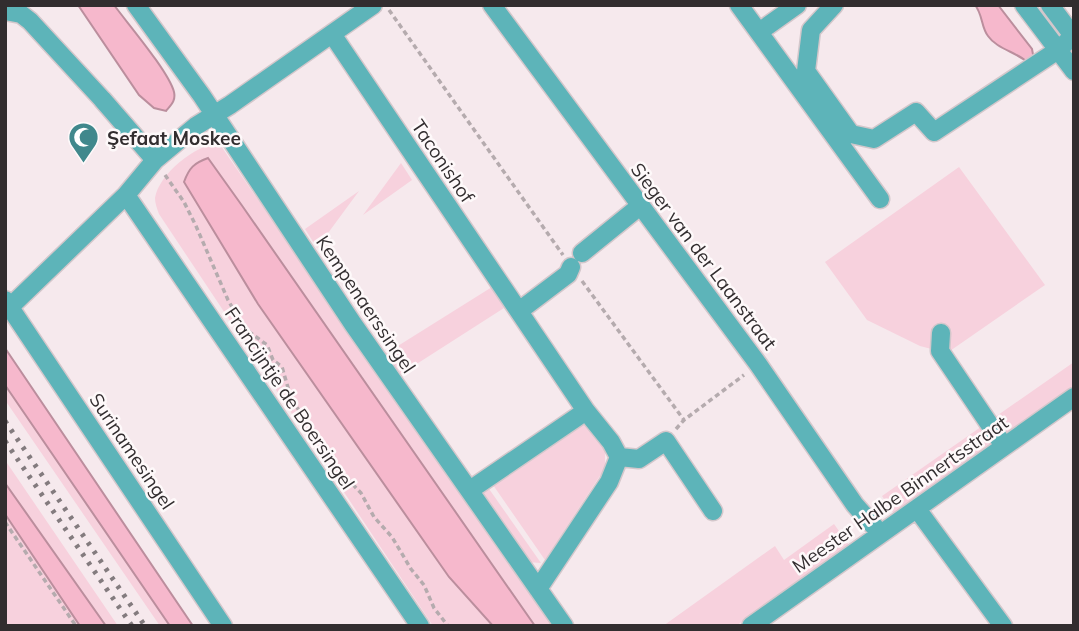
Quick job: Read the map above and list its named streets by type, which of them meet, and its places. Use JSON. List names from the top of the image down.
{
  "streets": {
    "street": [
      "Taconishof",
      "Sieger van der Laanstraat",
      "Kempenaerssingel",
      "Francijntje de Boersingel",
      "Surinamesingel",
      "Meester Halbe Binnertsstraat"
    ]
  },
  "crossings": [
    ["Sieger van der Laanstraat", "Meester Halbe Binnertsstraat"]
  ],
  "places": {
    "mosque": ["Şefaat Moskee"]
  }
}
